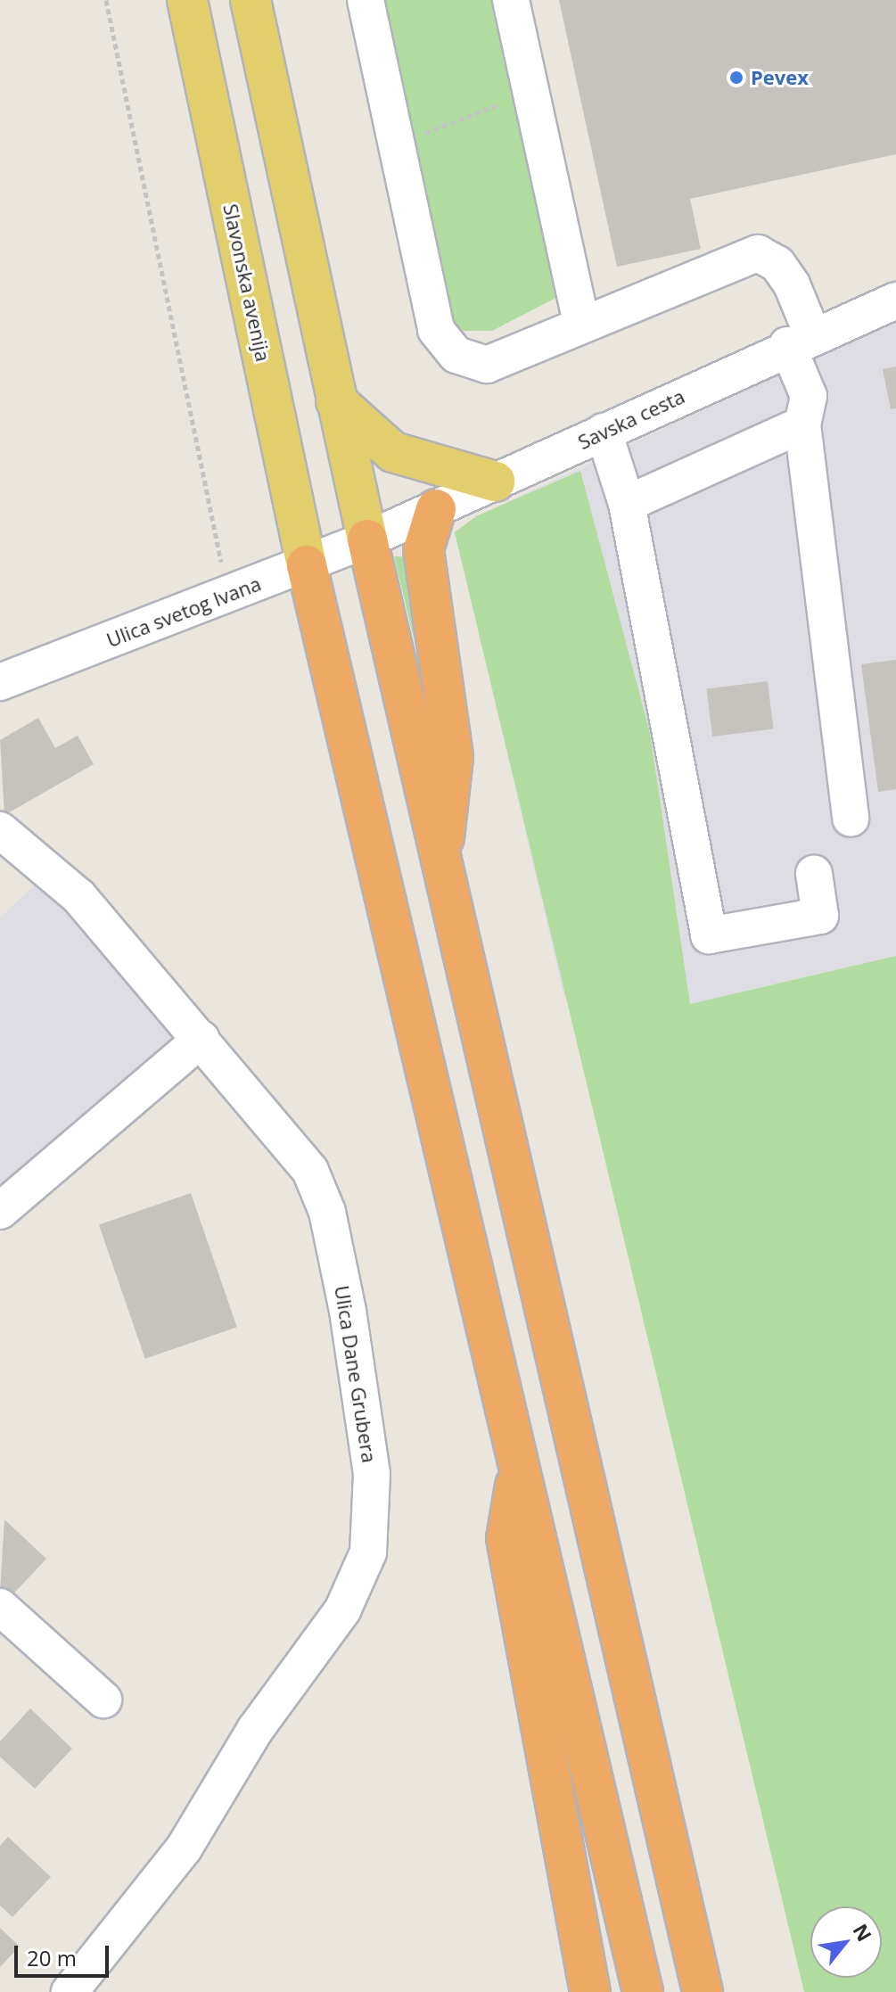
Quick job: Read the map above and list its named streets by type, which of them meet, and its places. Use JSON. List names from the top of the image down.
{
  "streets": {
    "main road": ["Slavonska avenija"],
    "street": ["Savska cesta", "Ulica svetog Ivana", "Ulica Dane Grubera"]
  },
  "crossings": [
    ["Slavonska avenija", "Ulica svetog Ivana"],
    ["Savska cesta", "Ulica svetog Ivana"]
  ],
  "places": ["Pevex"],
  "scale_bar": "20 m",
  "north": "top right"
}
